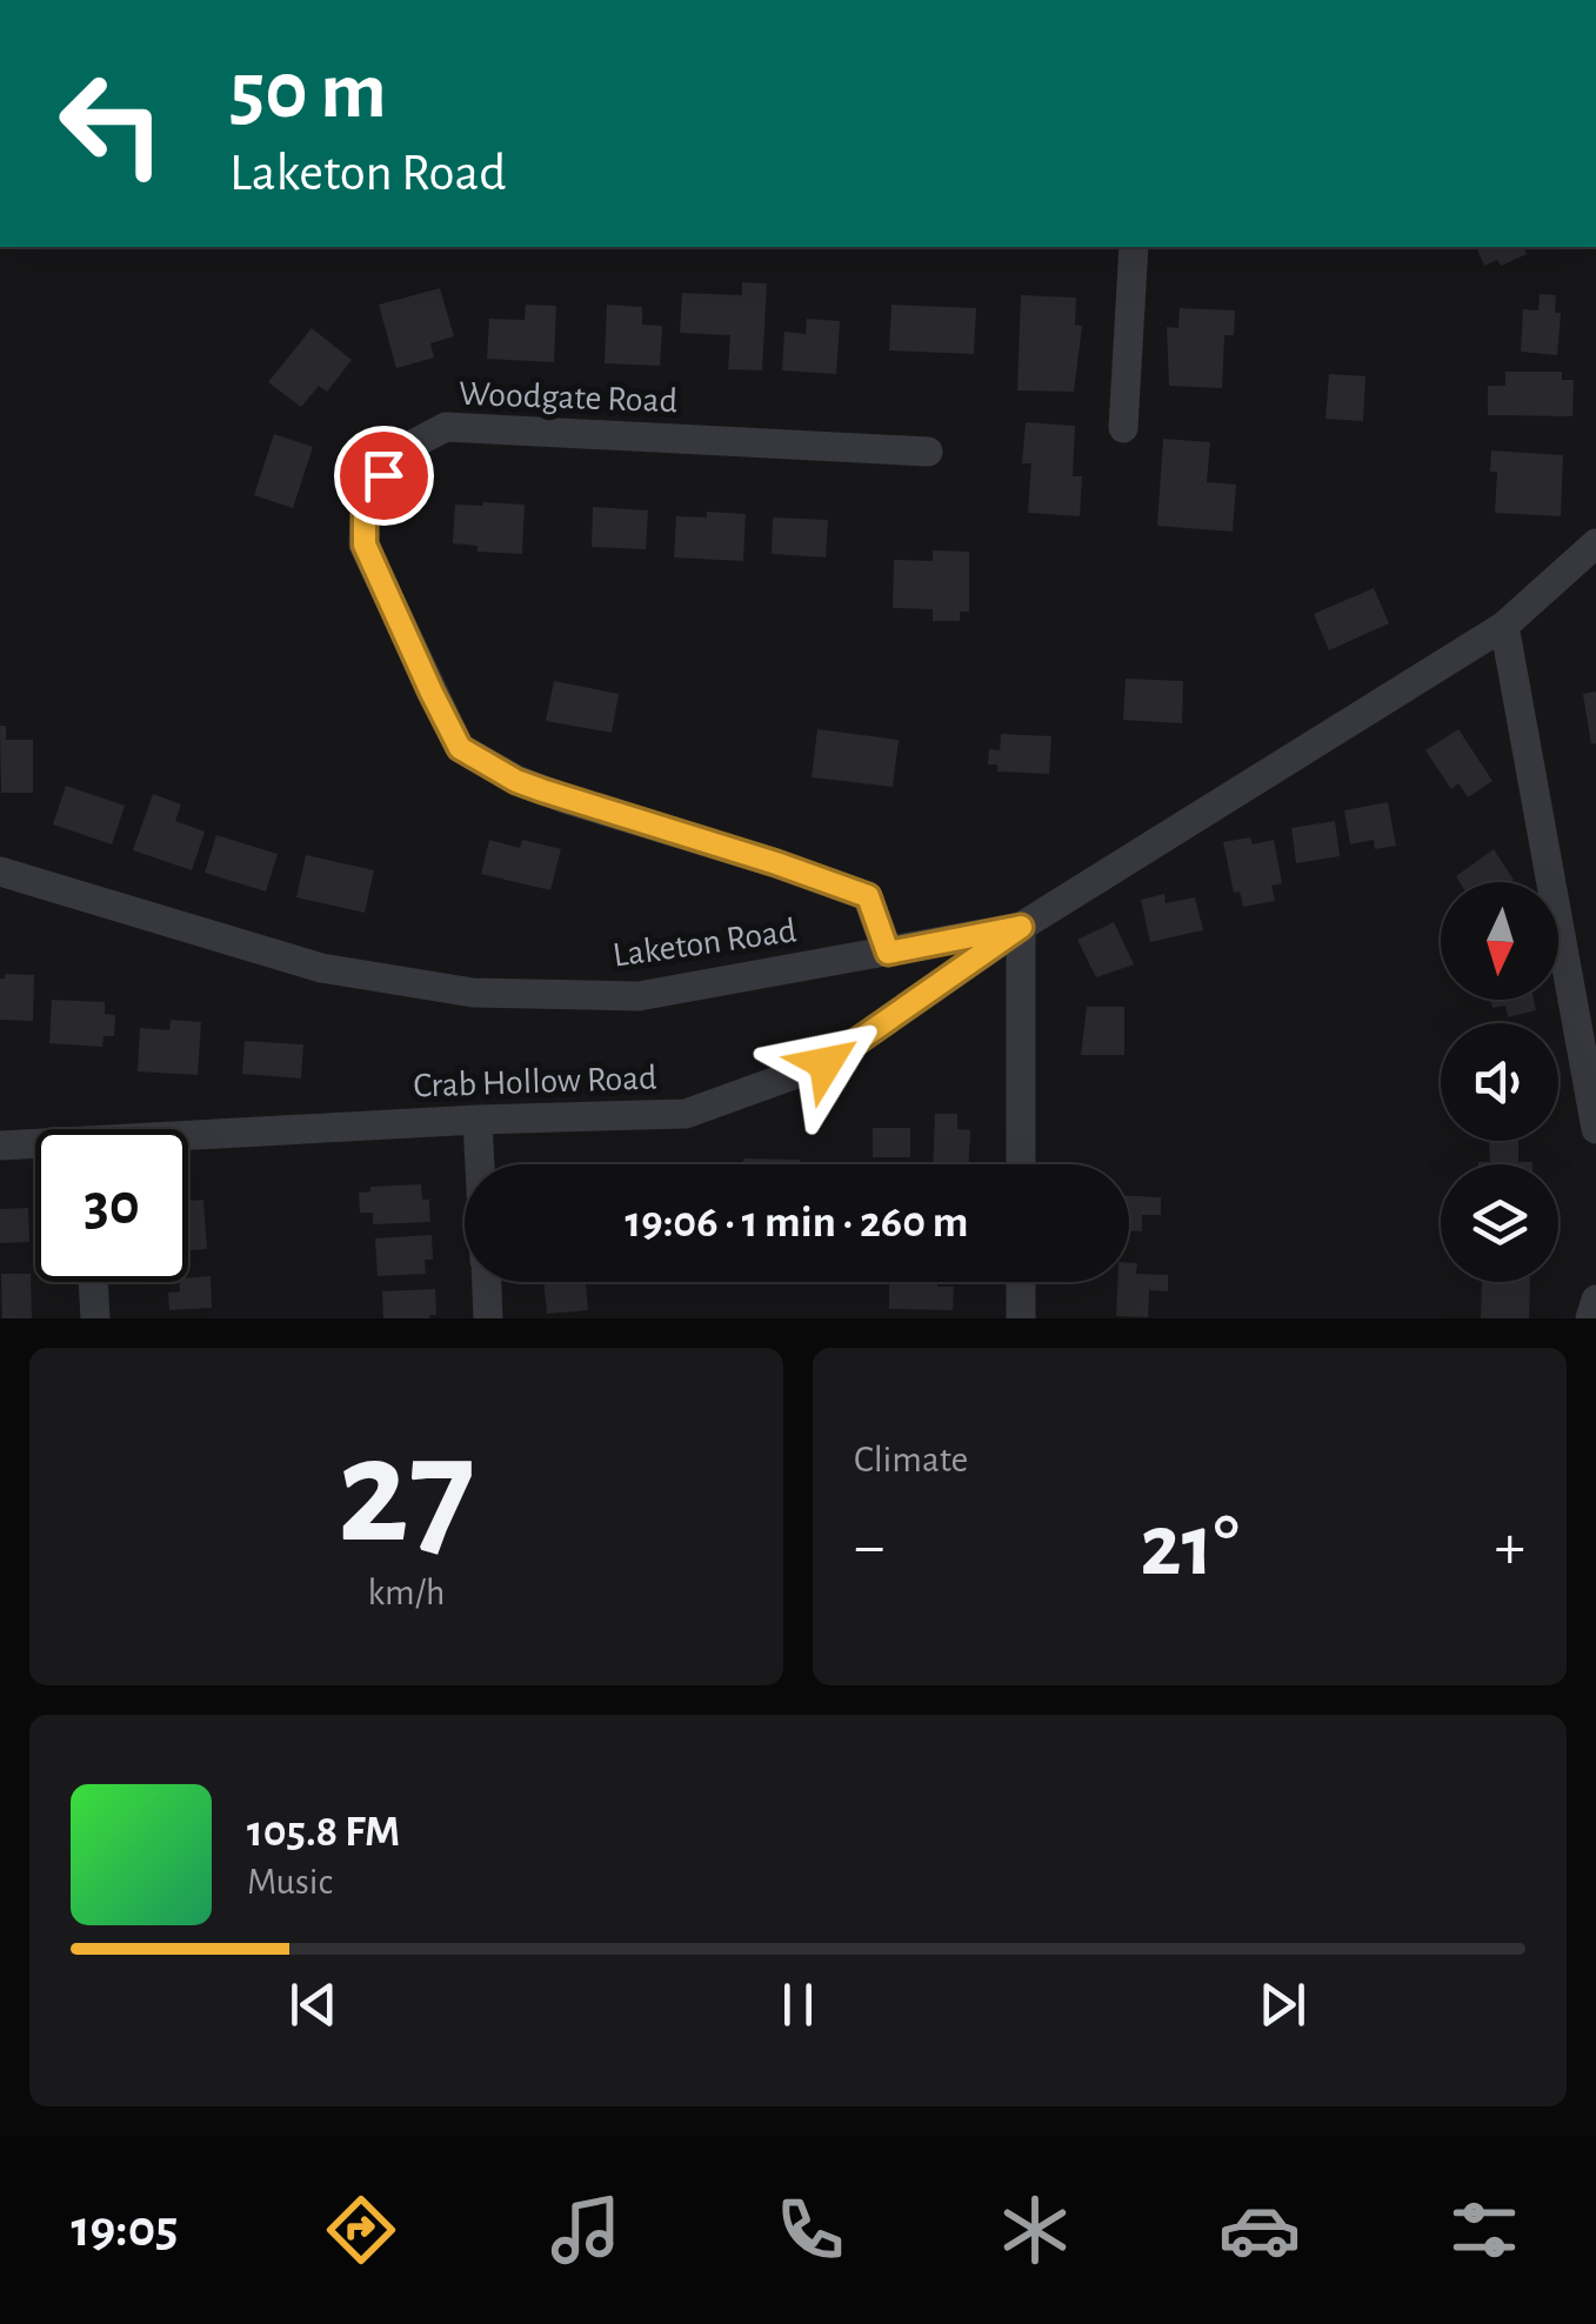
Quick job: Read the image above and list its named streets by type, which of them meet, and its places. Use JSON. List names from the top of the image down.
{
  "streets": {
    "street": ["Woodgate Road", "Laketon Road", "Crab Hollow Road"]
  },
  "crossings": [
    ["Woodgate Road", "Laketon Road"],
    ["Laketon Road", "Crab Hollow Road"]
  ],
  "north": "bottom",
  "page": {
    "turn": ["50 m", "Laketon Road"],
    "limit": "30",
    "trip": "19:06 · 1 min · 260 m",
    "tile": [
      ["27", "km/h"],
      "Climate"
    ],
    "heat": ["−", "21°", "+"],
    "song": ["105.8 FM", "Music"],
    "tabs": "19:05"
  }
}
